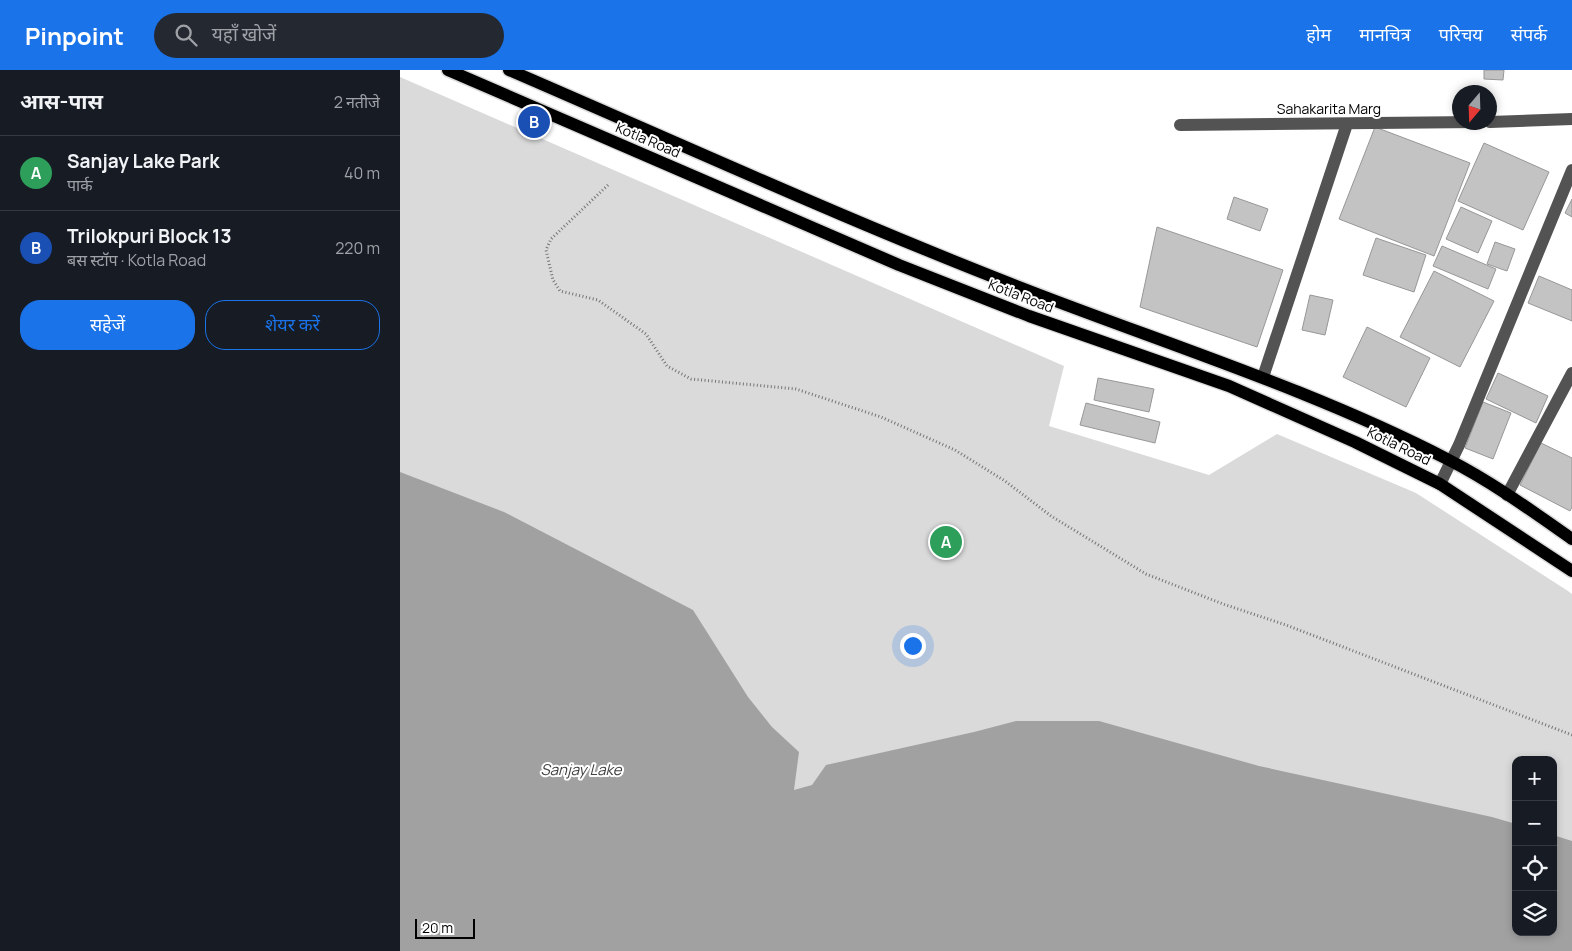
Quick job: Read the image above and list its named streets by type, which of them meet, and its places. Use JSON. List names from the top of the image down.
{
  "streets": {
    "main road": ["Kotla Road"],
    "street": ["Sahakarita Marg"]
  },
  "water": ["Sanjay Lake"],
  "scale_bar": "20 m",
  "north": "bottom",
  "page": {
    "header": "Pinpoint",
    "search": "यहाँ खोजें",
    "nav": [
      "होम",
      "मानचित्र",
      "परिचय",
      "संपर्क"
    ],
    "heading": ["आस-पास", "2 नतीजे"],
    "pins": ["B", "A"],
    "list": [
      {
        "mark": "A",
        "name": "Sanjay Lake Park",
        "note": "पार्क",
        "value": "40 m"
      },
      {
        "mark": "B",
        "name": "Trilokpuri Block 13",
        "note": "बस स्टॉप · Kotla Road",
        "value": "220 m"
      }
    ],
    "buttons": ["सहेजें", "शेयर करें"],
    "map_buttons": ["+", "−"],
    "scale": "20 m"
  }
}
